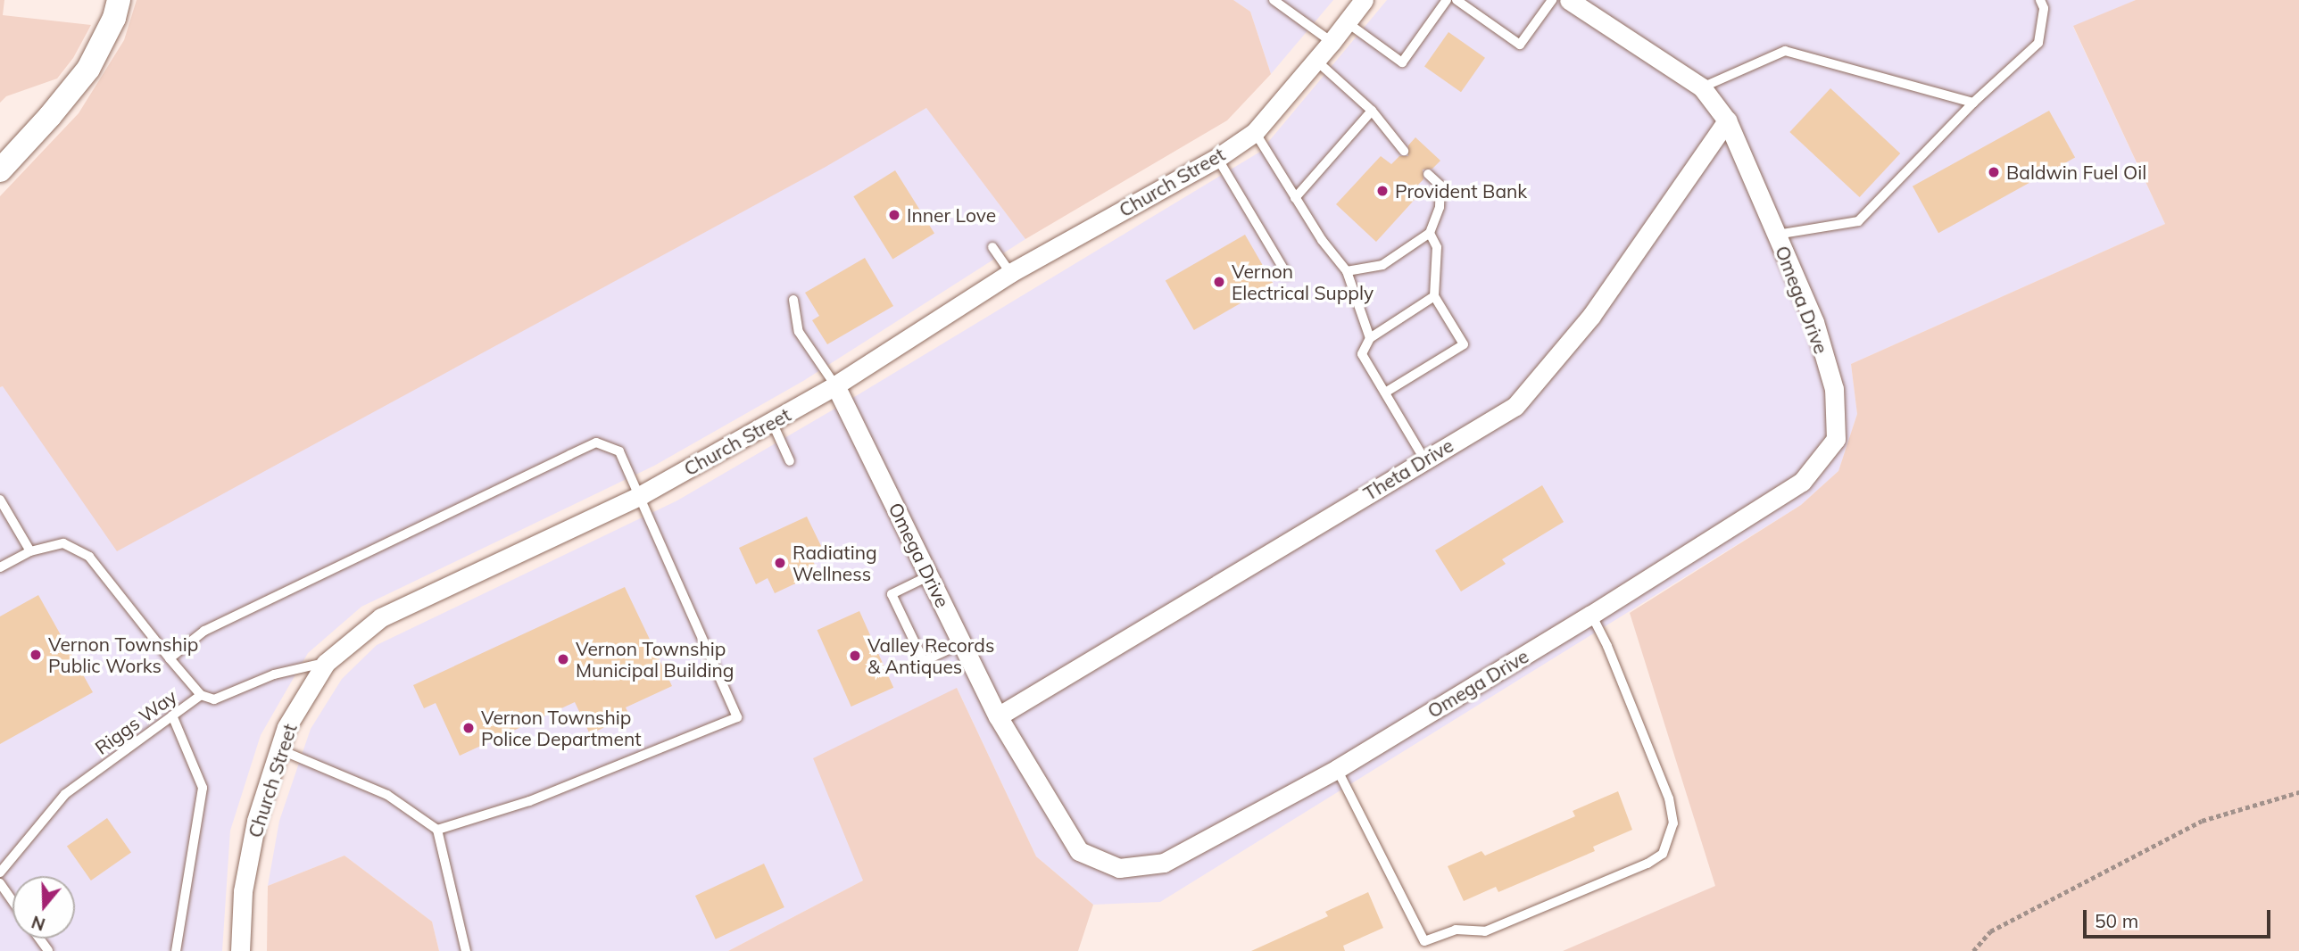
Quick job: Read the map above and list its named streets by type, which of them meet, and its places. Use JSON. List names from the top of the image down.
{
  "streets": {
    "street": ["Church Street", "Omega Drive", "Theta Drive"],
    "lane": ["Riggs Way"]
  },
  "crossings": [
    ["Church Street", "Omega Drive"],
    ["Church Street", "Riggs Way"],
    ["Omega Drive", "Theta Drive"]
  ],
  "places": [
    "Baldwin Fuel Oil",
    "Provident Bank",
    "Inner Love",
    "Vernon Electrical Supply",
    "Radiating Wellness",
    "Vernon Township Public Works",
    "Valley Records & Antiques",
    "Vernon Township Municipal Building",
    "Vernon Township Police Department"
  ],
  "scale_bar": "50 m",
  "north": "bottom"
}
